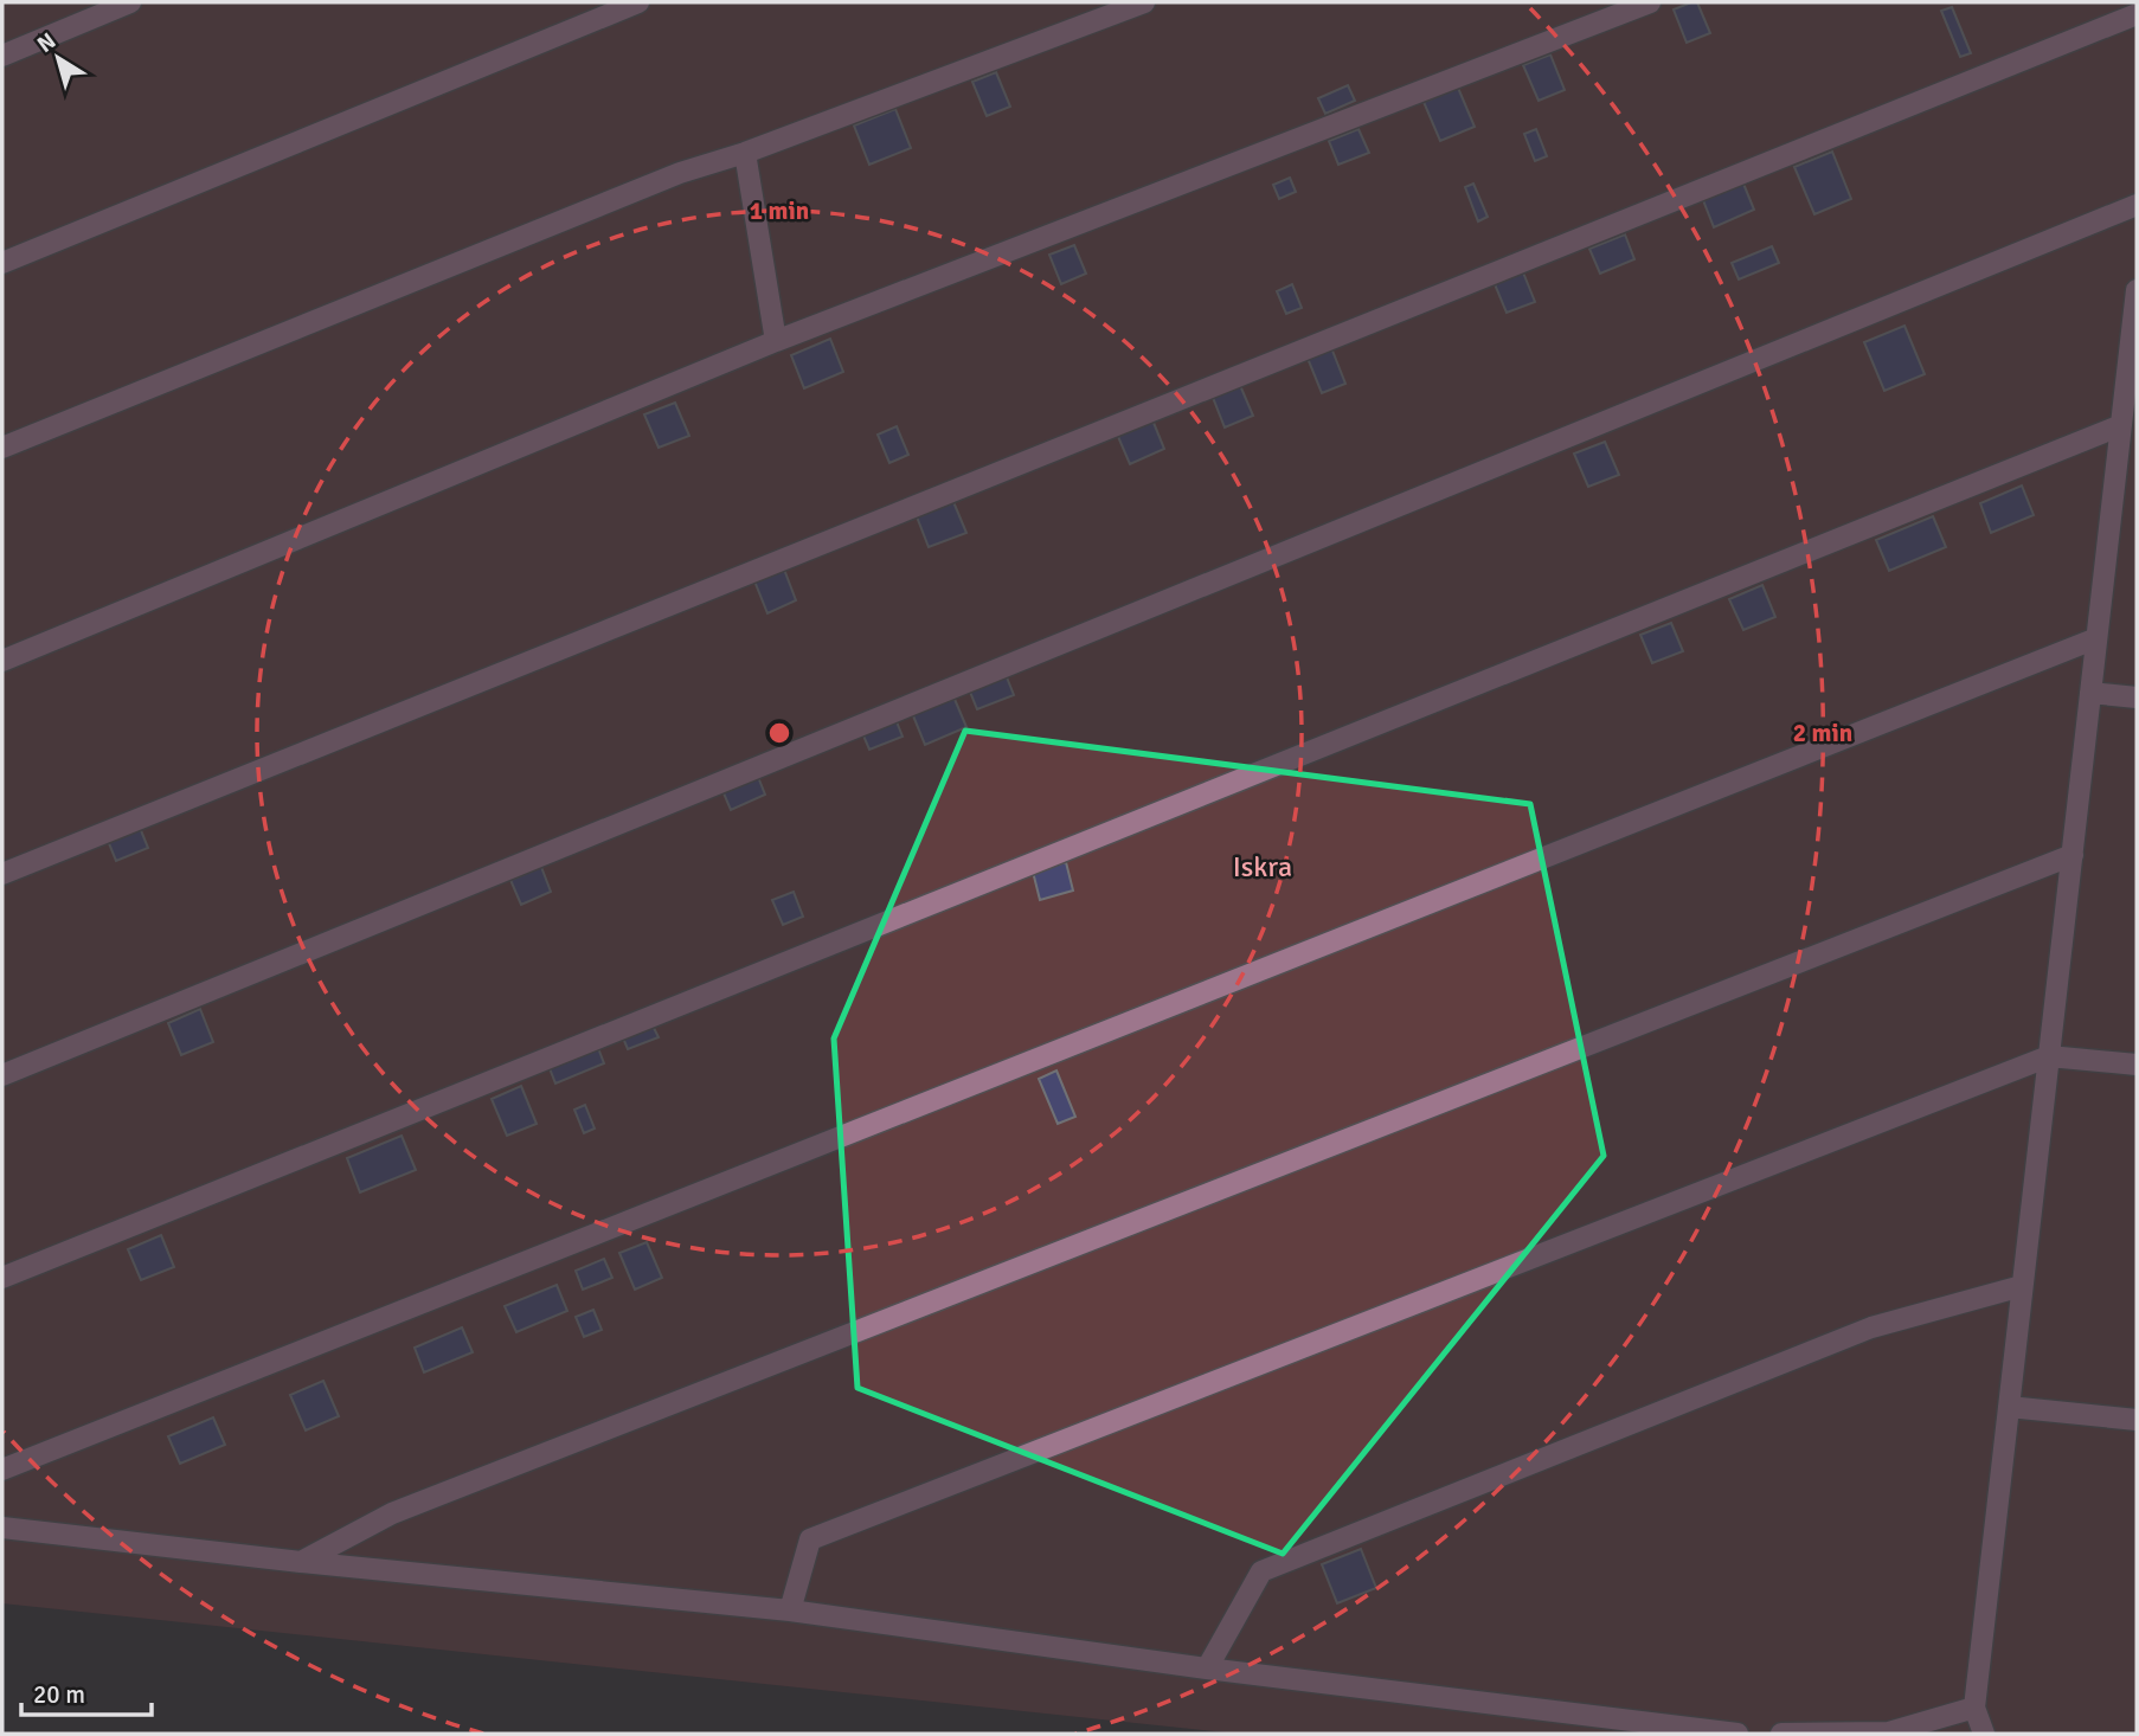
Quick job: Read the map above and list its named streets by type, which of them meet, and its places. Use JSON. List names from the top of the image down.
{
  "parks": ["Iskra"],
  "scale_bar": "20 m",
  "north": "top left",
  "rings": ["1 min", "2 min"]
}
